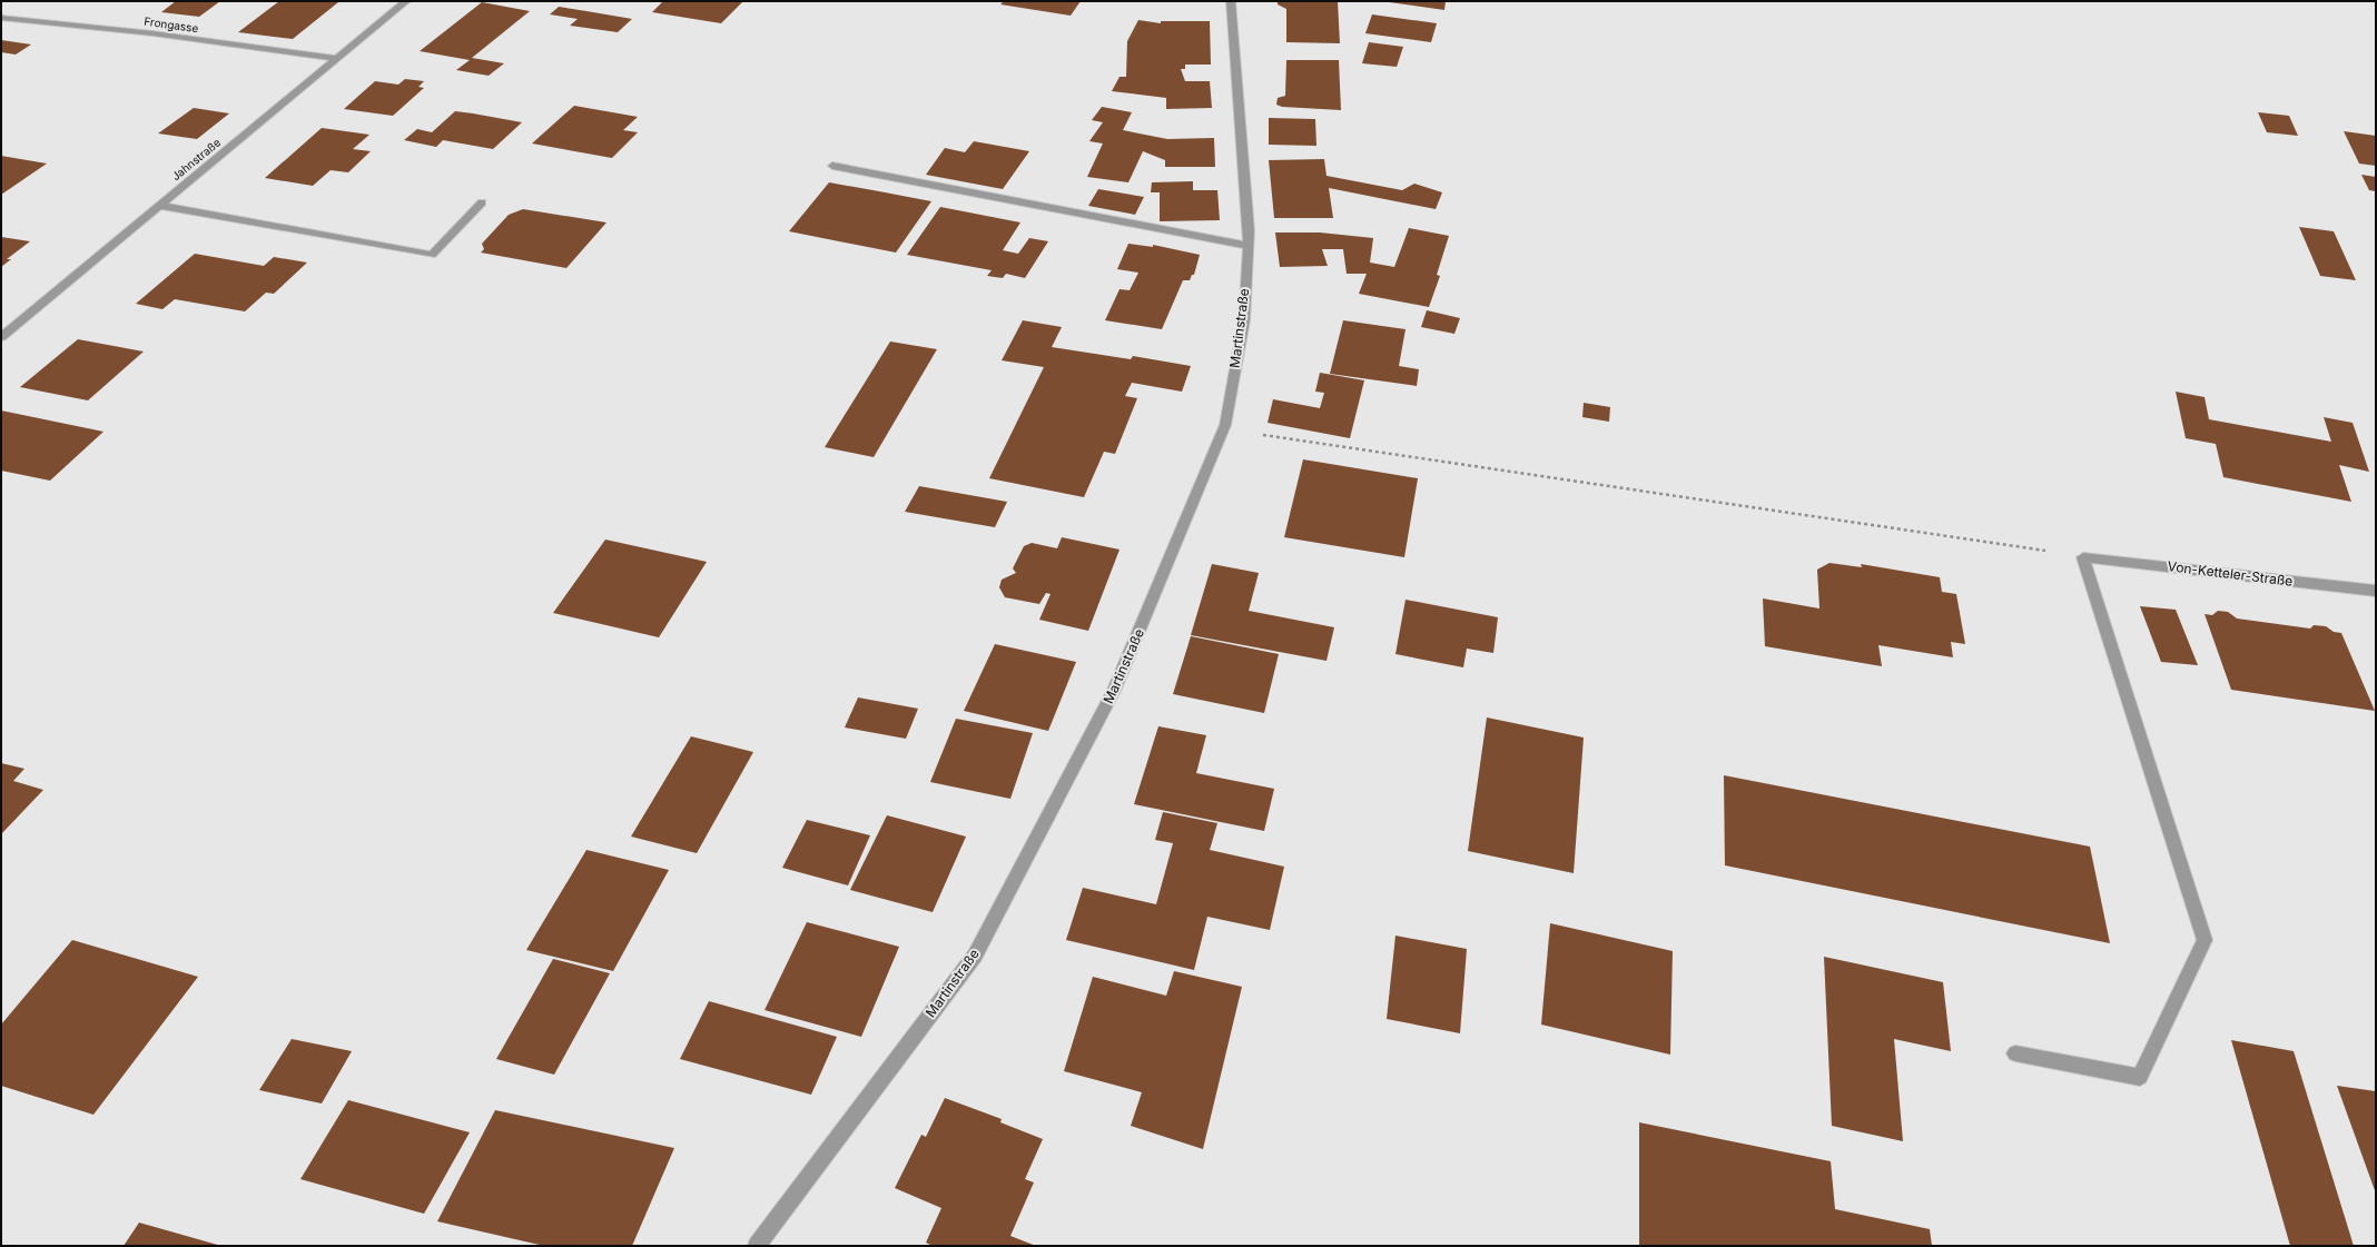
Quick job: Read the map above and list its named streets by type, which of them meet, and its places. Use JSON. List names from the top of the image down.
{
  "streets": {
    "street": [
      "Frongasse",
      "Jahnstraße",
      "Martinstraße",
      "Von-Ketteler-Straße"
    ]
  },
  "crossings": [
    ["Frongasse", "Jahnstraße"]
  ]
}
